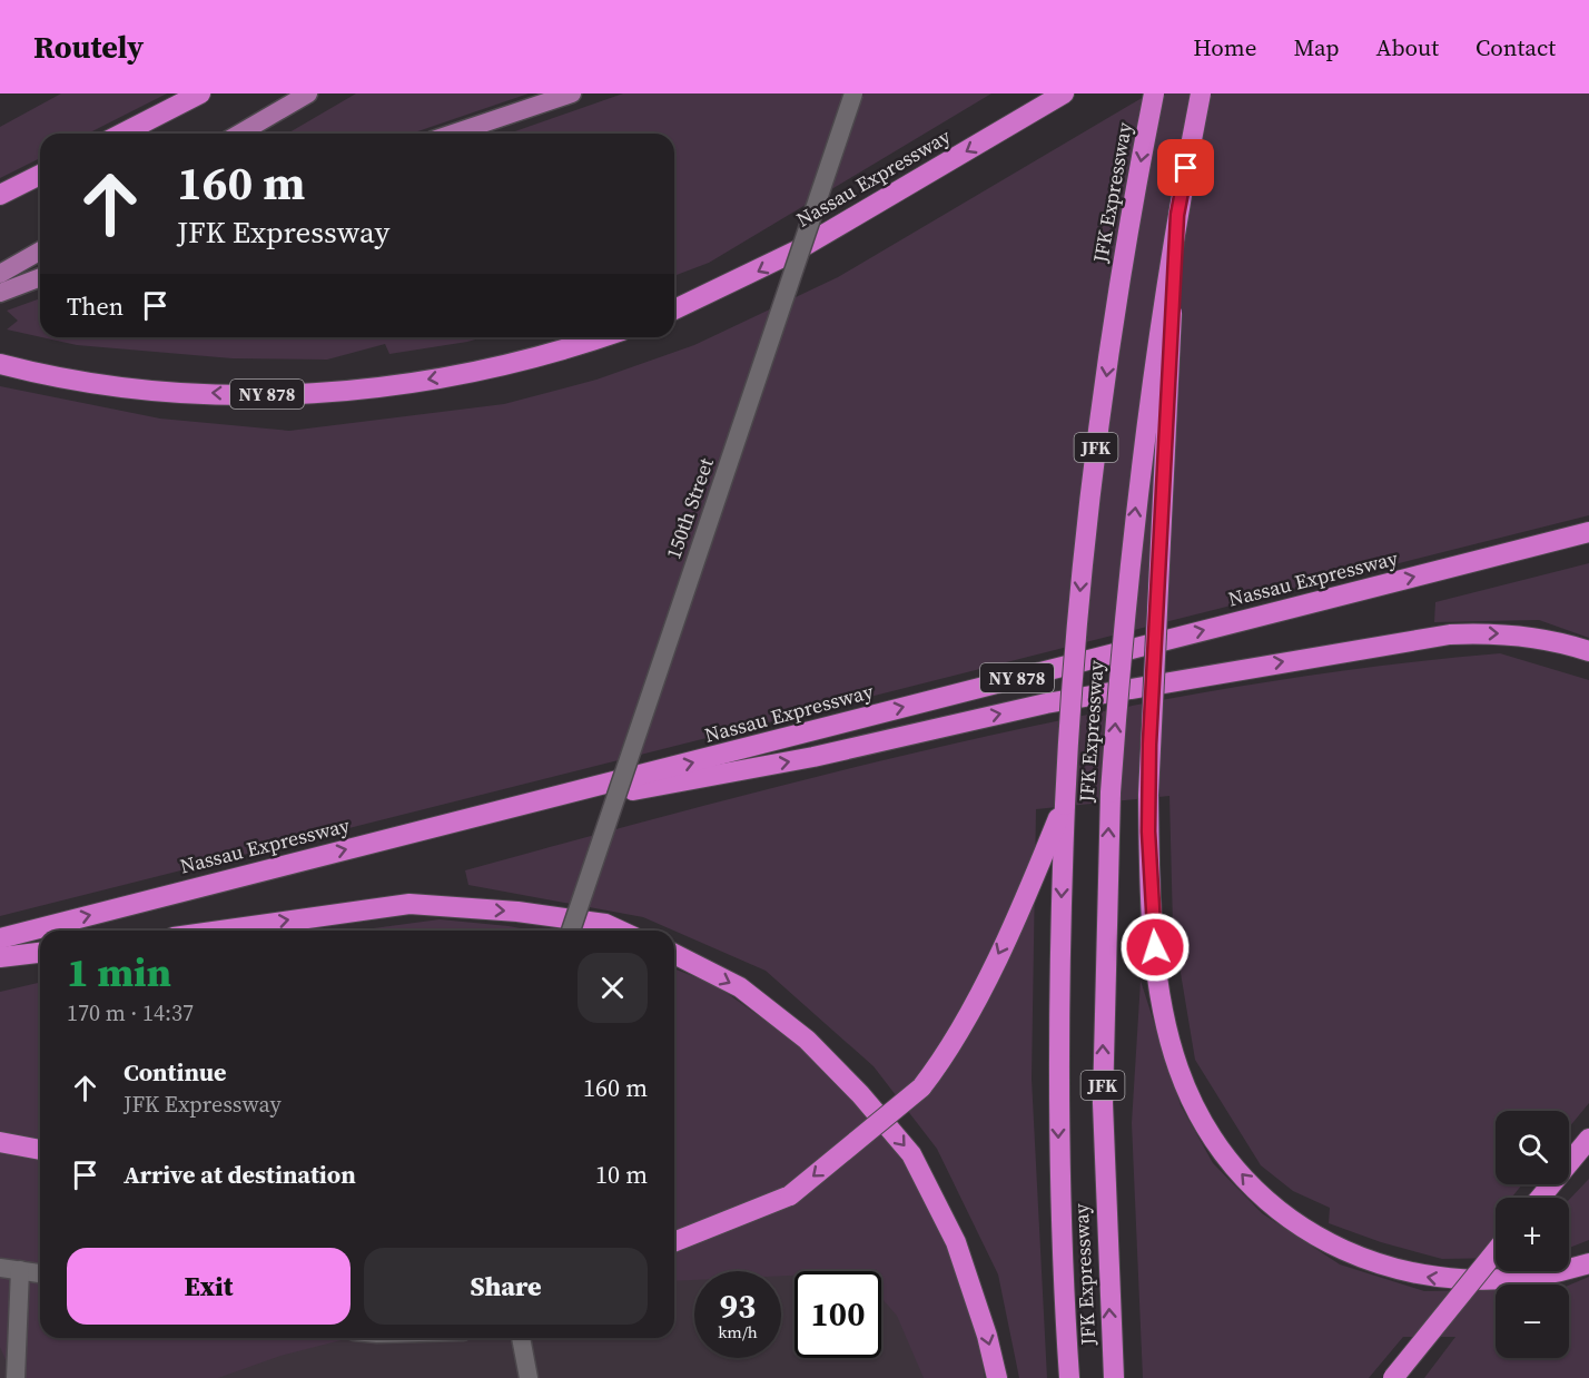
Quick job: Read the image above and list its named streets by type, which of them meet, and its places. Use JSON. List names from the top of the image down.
{
  "streets": {
    "highway": [
      "Nassau Expressway",
      "JFK Expressway",
      "NY 878",
      "JFK"
    ],
    "street": ["150th Street"]
  },
  "page": {
    "header": "Routely",
    "nav": [
      "Home",
      "Map",
      "About",
      "Contact"
    ],
    "turn": ["160 m", "JFK Expressway"],
    "then": "Then",
    "heading": ["1 min", "170 m · 14:37"],
    "list": [
      {
        "name": "Continue",
        "note": "JFK Expressway",
        "value": "160 m"
      },
      {
        "name": "Arrive at destination",
        "value": "10 m"
      }
    ],
    "map_buttons": ["+", "−"],
    "buttons": ["Exit", "Share"],
    "speed": "93 km/h",
    "limit": "100"
  }
}
